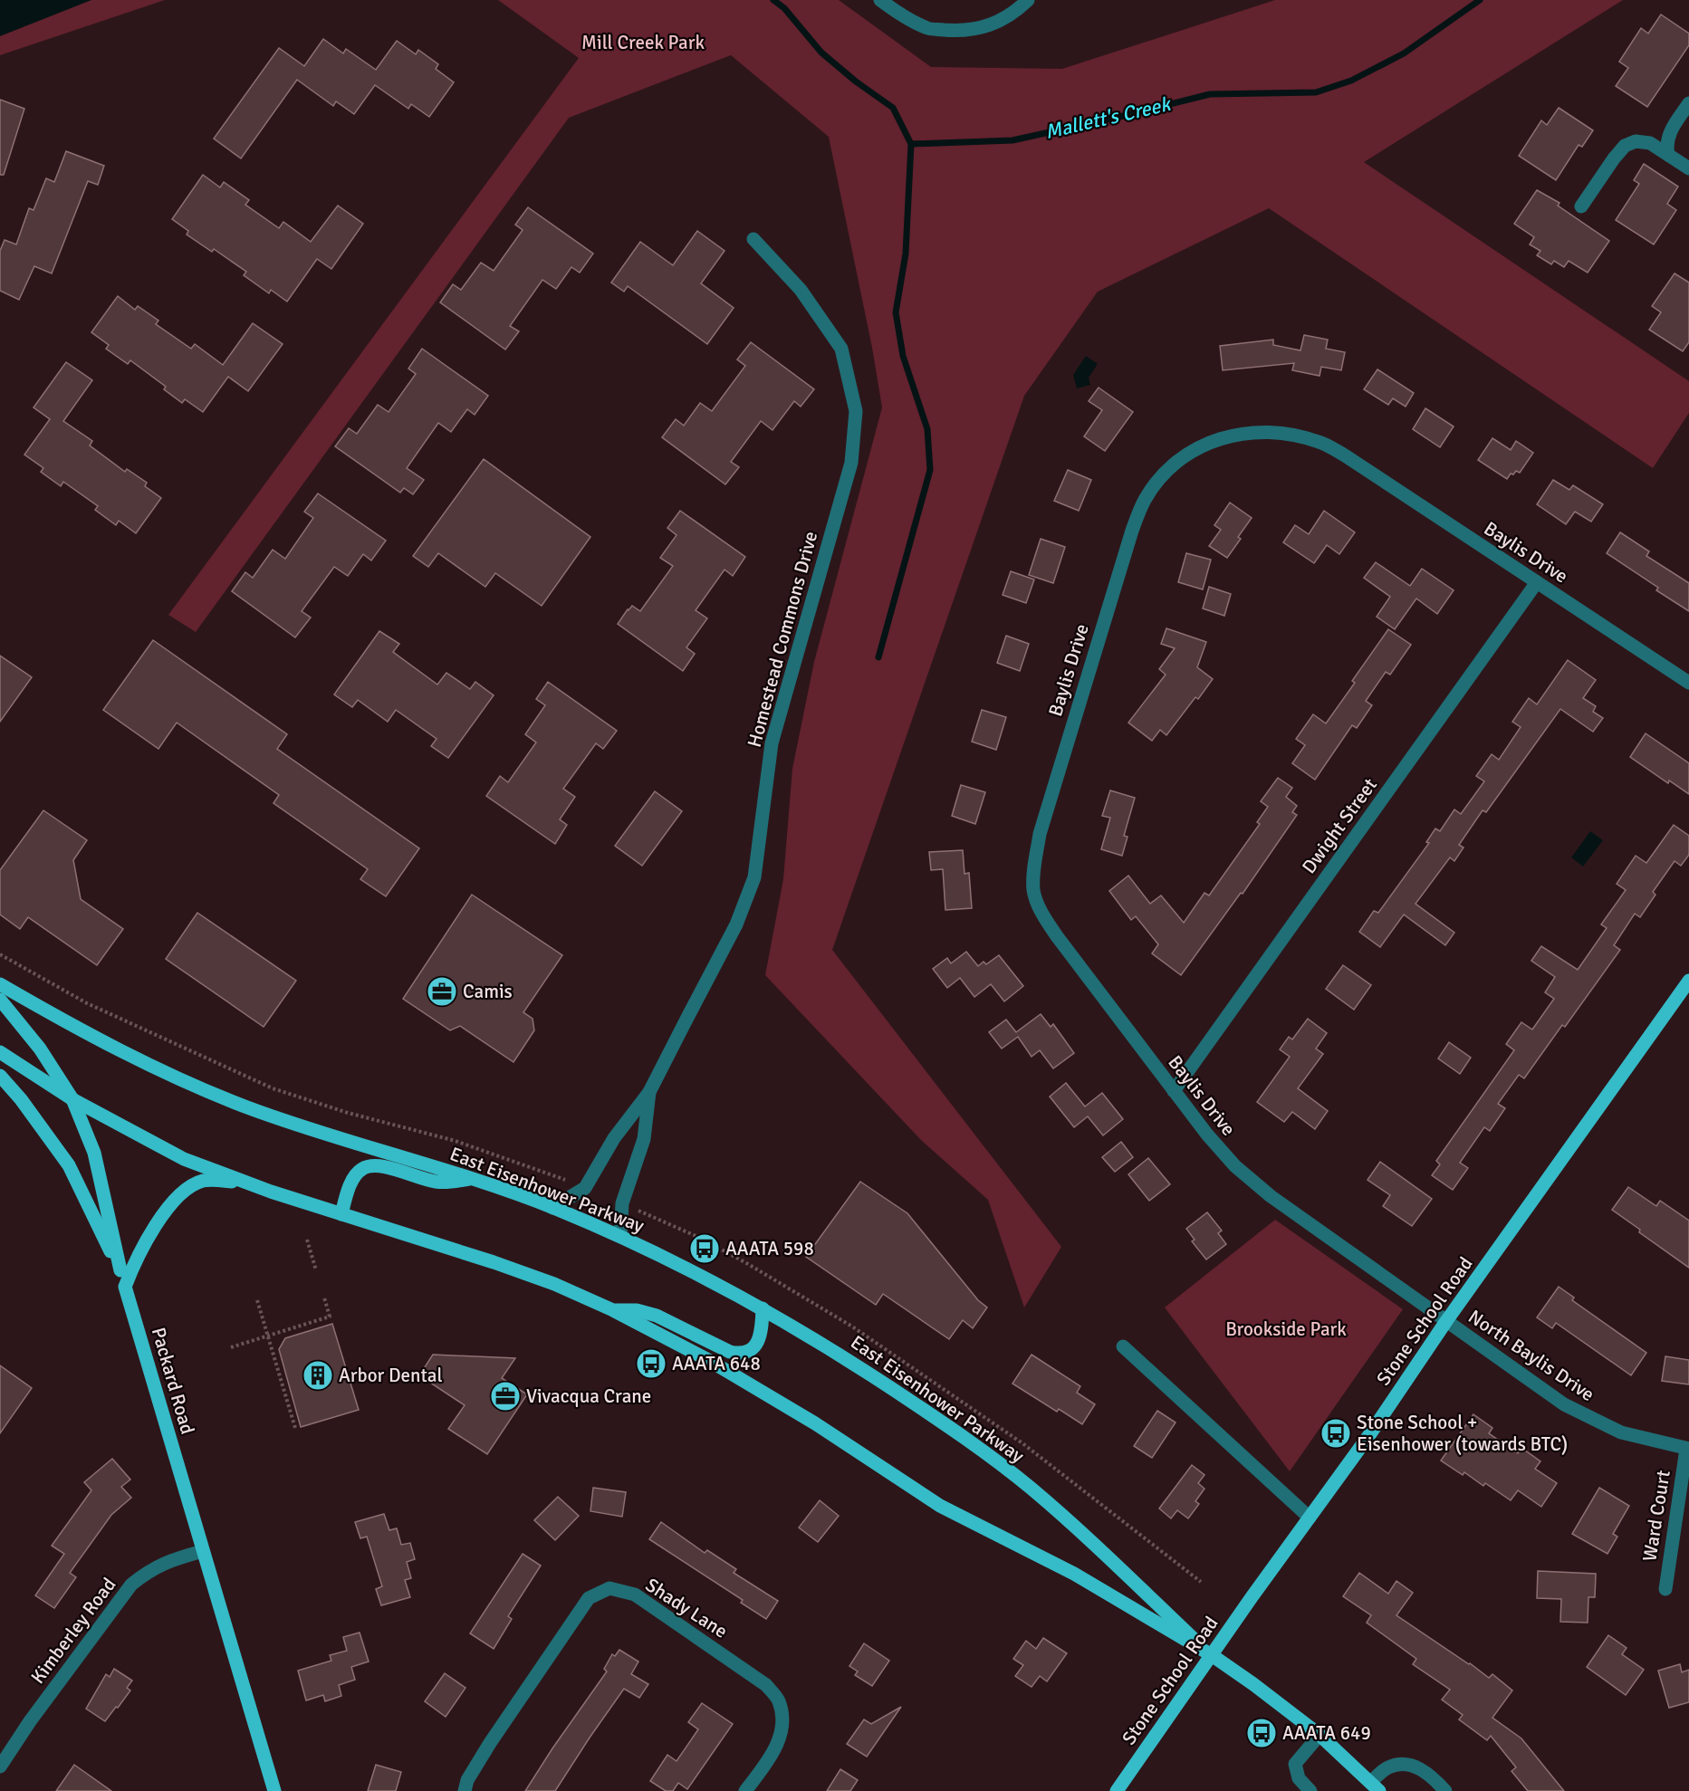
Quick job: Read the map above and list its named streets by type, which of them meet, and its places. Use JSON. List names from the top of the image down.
{
  "streets": {
    "main road": ["East Eisenhower Parkway", "Stone School Road", "Packard Road"],
    "street": [
      "Baylis Drive",
      "Homestead Commons Drive",
      "Dwight Street",
      "North Baylis Drive",
      "Ward Court",
      "Shady Lane",
      "Kimberley Road"
    ]
  },
  "crossings": [
    ["Baylis Drive", "Dwight Street"],
    ["Baylis Drive", "Stone School Road"],
    ["Baylis Drive", "North Baylis Drive"],
    ["Homestead Commons Drive", "East Eisenhower Parkway"],
    ["East Eisenhower Parkway", "Stone School Road"],
    ["East Eisenhower Parkway", "Packard Road"],
    ["Stone School Road", "North Baylis Drive"],
    ["North Baylis Drive", "Ward Court"],
    ["Packard Road", "Kimberley Road"]
  ],
  "water": ["Mallett's Creek"],
  "parks": ["Mill Creek Park", "Brookside Park"],
  "places": {
    "office": ["Camis", "Vivacqua Crane"],
    "bus stop": [
      "AAATA 598",
      "AAATA 648",
      "Stone School + Eisenhower (towards BTC)",
      "AAATA 649"
    ],
    "building": ["Arbor Dental"]
  }
}
